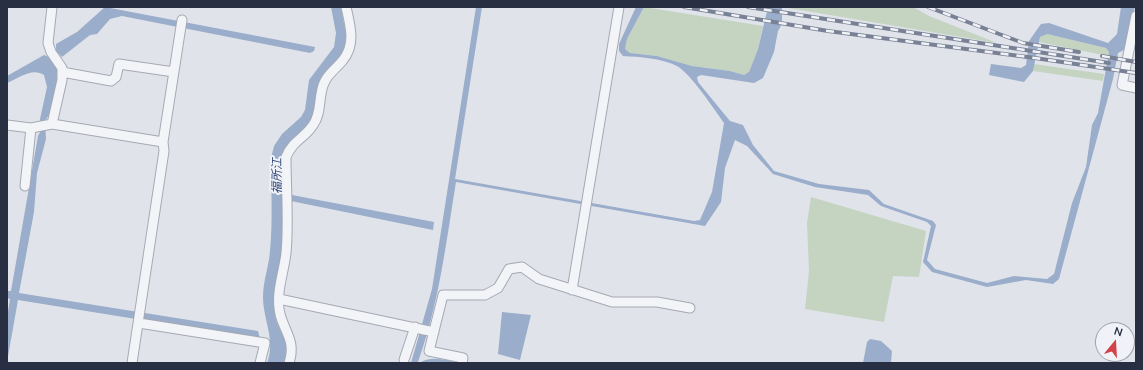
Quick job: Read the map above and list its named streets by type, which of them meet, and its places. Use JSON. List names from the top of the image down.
{
  "water": ["福所江"],
  "north": "top"
}
